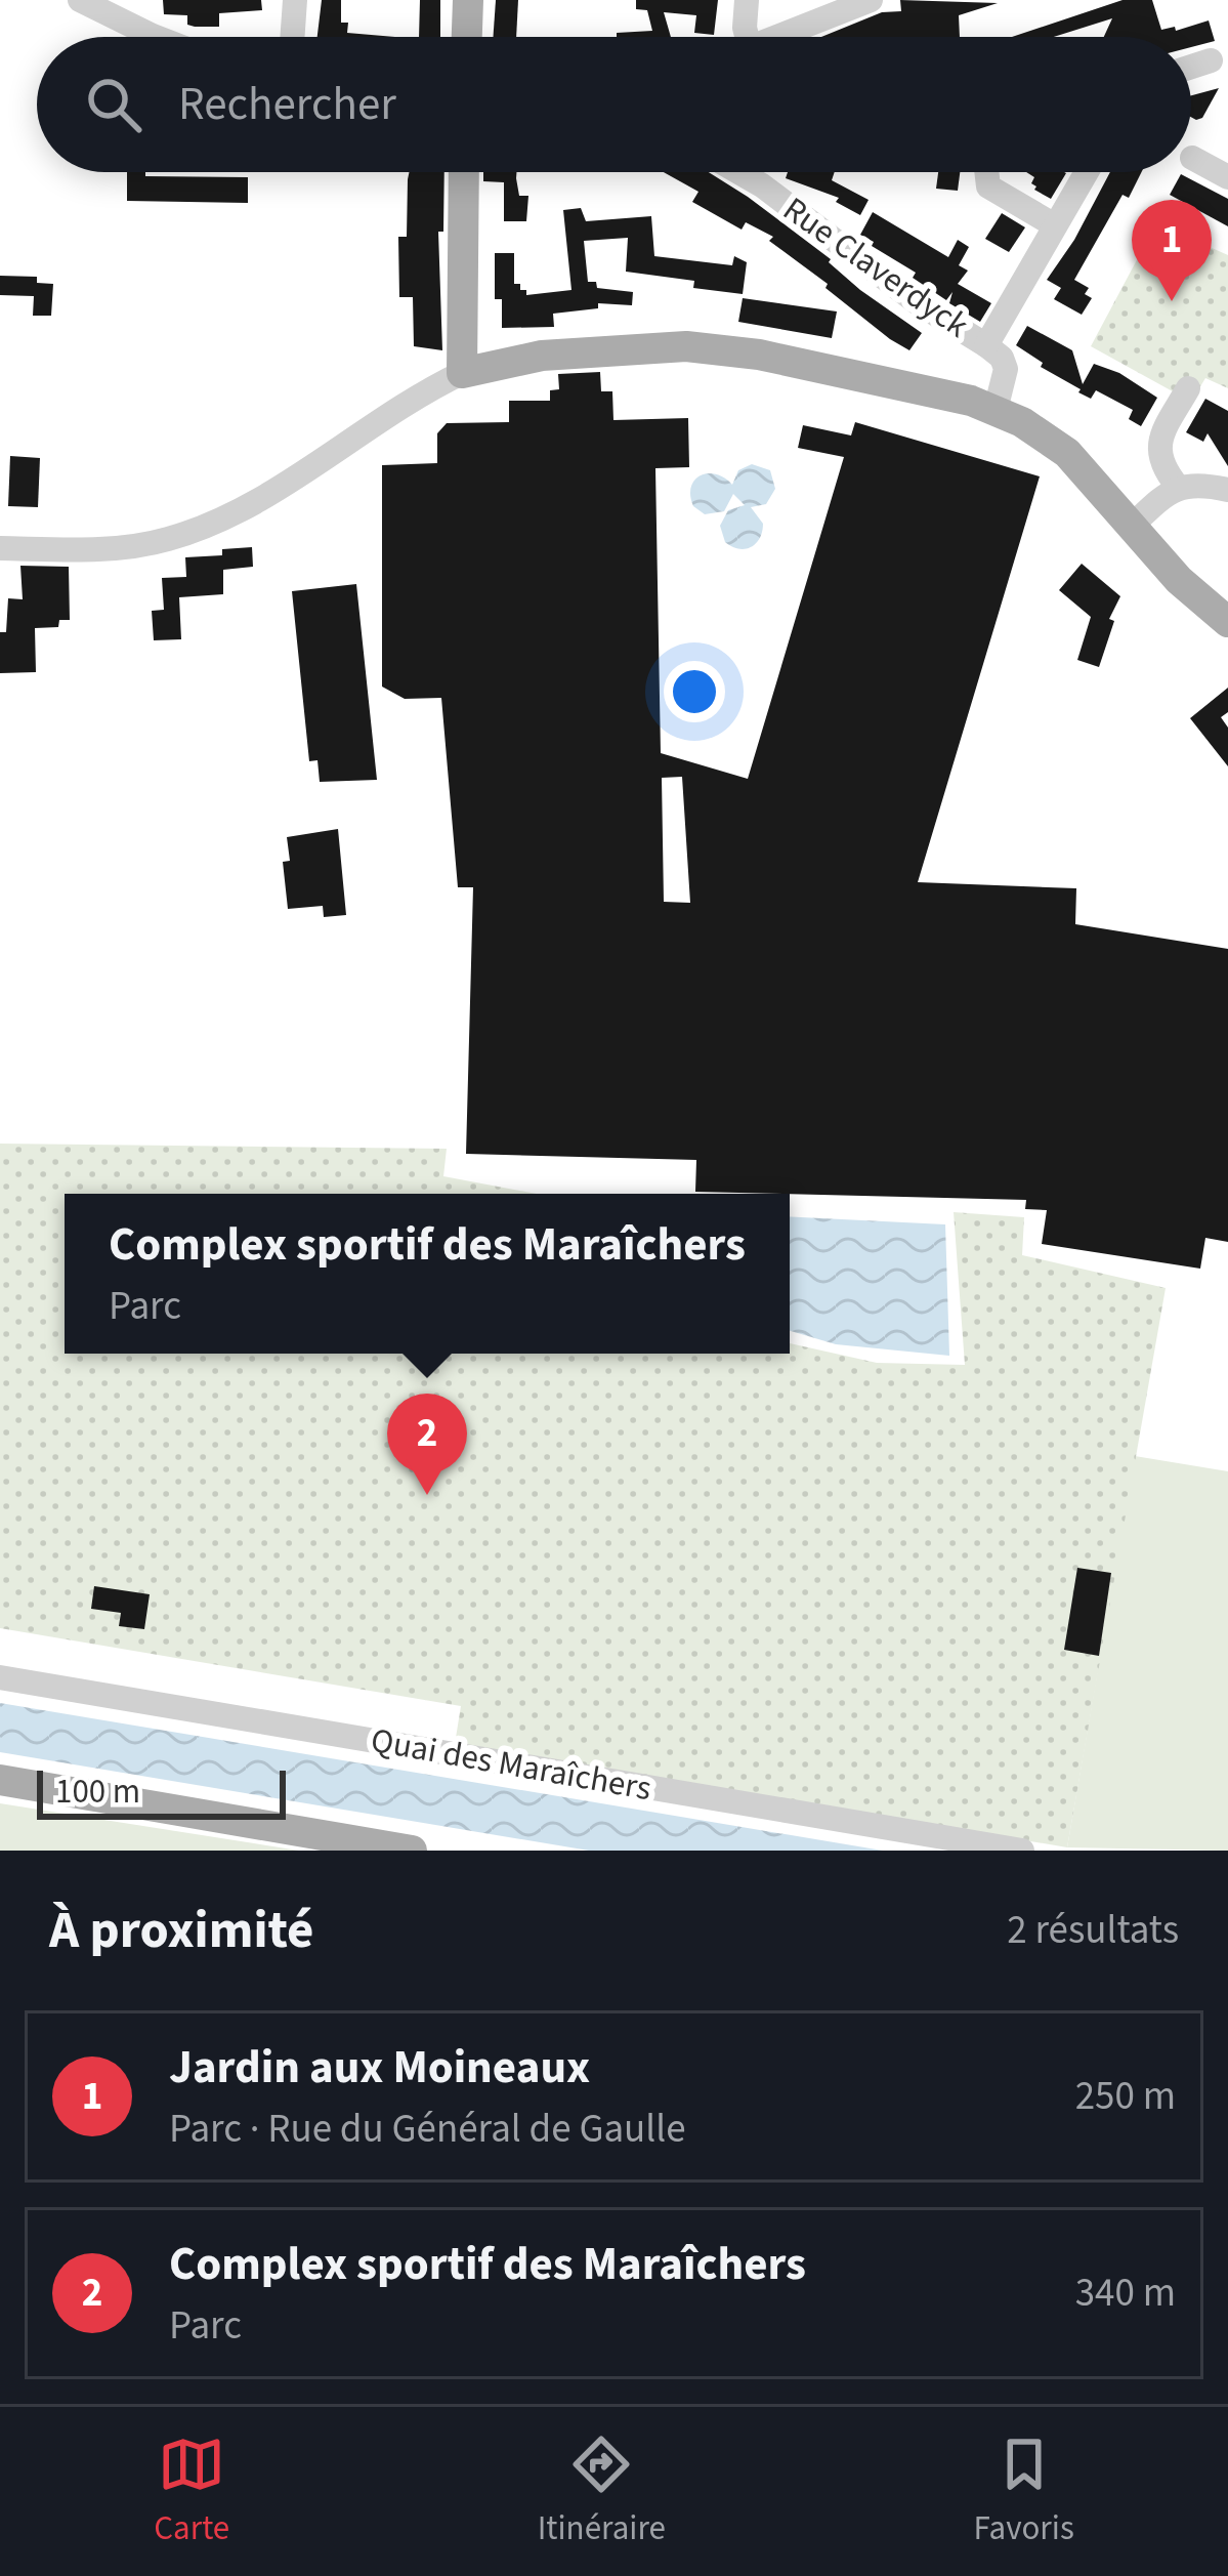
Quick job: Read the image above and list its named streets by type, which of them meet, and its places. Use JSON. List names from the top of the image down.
{
  "streets": {
    "street": ["Rue Claverdyck", "Quai des Maraîchers"]
  },
  "scale_bar": "100 m",
  "page": {
    "search": "Rechercher",
    "pins": ["1", "2"],
    "popup": ["Complex sportif des Maraîchers", "Parc"],
    "scale": "100 m",
    "heading": ["À proximité", "2 résultats"],
    "list": [
      {
        "mark": "1",
        "name": "Jardin aux Moineaux",
        "note": "Parc · Rue du Général de Gaulle",
        "value": "250 m"
      },
      {
        "mark": "2",
        "name": "Complex sportif des Maraîchers",
        "note": "Parc",
        "value": "340 m"
      }
    ],
    "nav": ["Carte", "Itinéraire", "Favoris"]
  }
}
